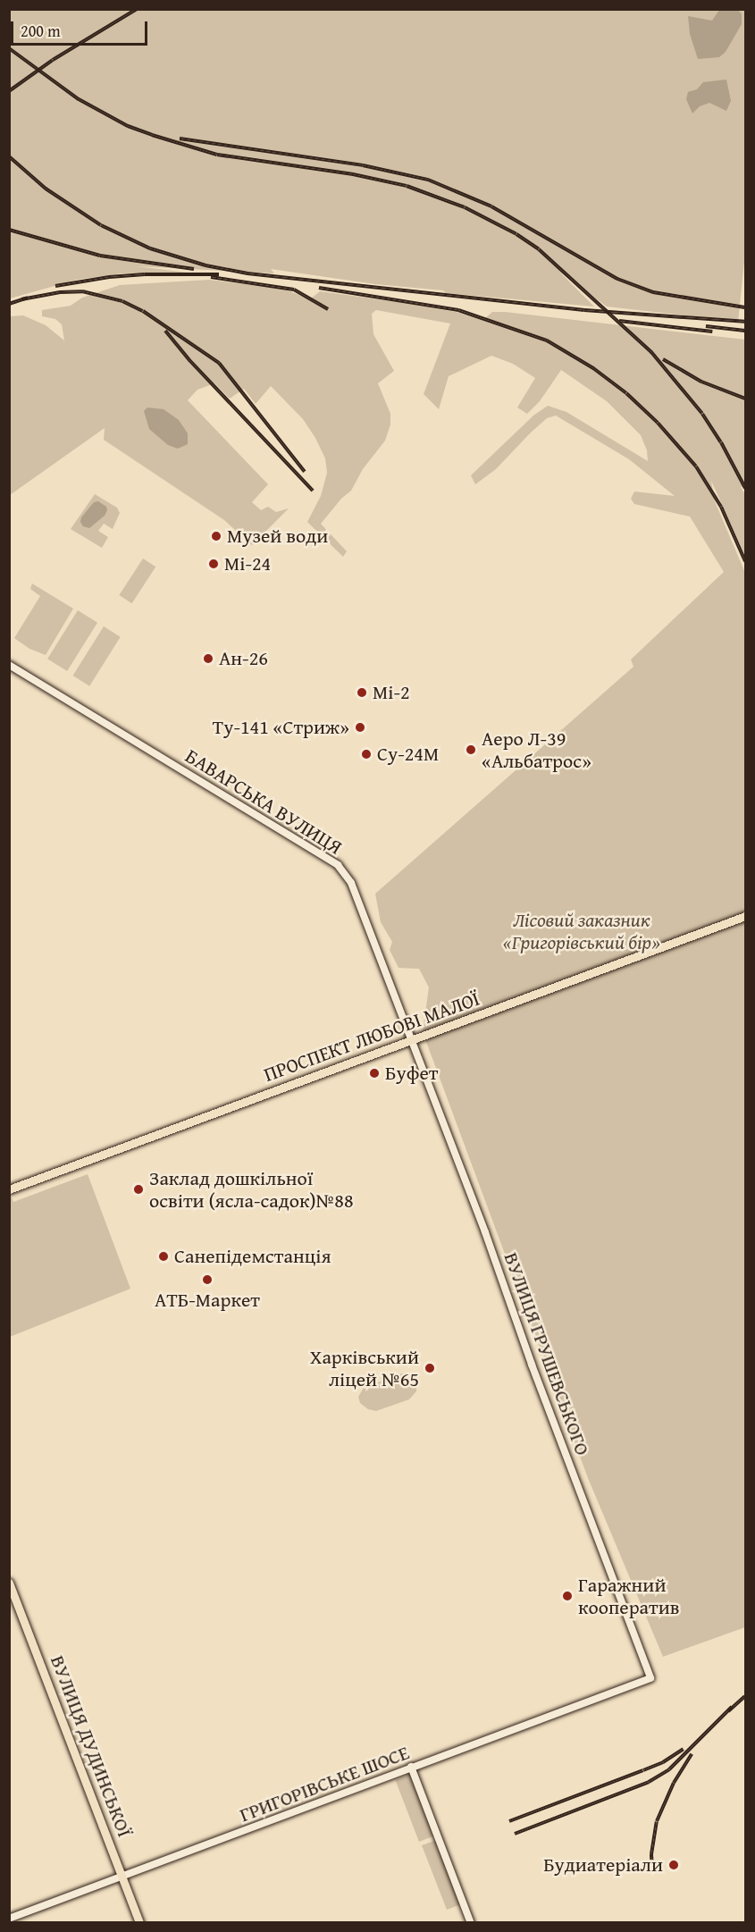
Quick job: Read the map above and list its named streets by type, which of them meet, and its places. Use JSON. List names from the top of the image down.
{
  "streets": {
    "main road": ["ПРОСПЕКТ ЛЮБОВІ МАЛОЇ", "ВУЛИЦЯ ДУДИНСЬКОЇ"],
    "street": ["БАВАРСЬКА ВУЛИЦЯ", "ВУЛИЦЯ ГРУШЕВСЬКОГО", "ГРИГОРІВСЬКЕ ШОСЕ"]
  },
  "crossings": [
    ["БАВАРСЬКА ВУЛИЦЯ", "ПРОСПЕКТ ЛЮБОВІ МАЛОЇ"],
    ["БАВАРСЬКА ВУЛИЦЯ", "ВУЛИЦЯ ГРУШЕВСЬКОГО"],
    ["ПРОСПЕКТ ЛЮБОВІ МАЛОЇ", "ВУЛИЦЯ ГРУШЕВСЬКОГО"],
    ["ВУЛИЦЯ ГРУШЕВСЬКОГО", "ГРИГОРІВСЬКЕ ШОСЕ"],
    ["ВУЛИЦЯ ДУДИНСЬКОЇ", "ГРИГОРІВСЬКЕ ШОСЕ"]
  ],
  "parks": ["Лісовий заказник «Григорівський бір»"],
  "places": [
    "Музей води",
    "Мі-24",
    "Ан-26",
    "Мі-2",
    "Ту-141 «Стриж»",
    "Аеро Л-39 «Альбатрос»",
    "Су-24М",
    "Буфет",
    "Заклад дошкільної освіти (ясла-садок)№88",
    "Санепідемстанція",
    "АТБ-Маркет",
    "Харківський ліцей №65",
    "Гаражний кооператив",
    "Будиатеріали"
  ],
  "scale_bar": "200 m"
}
